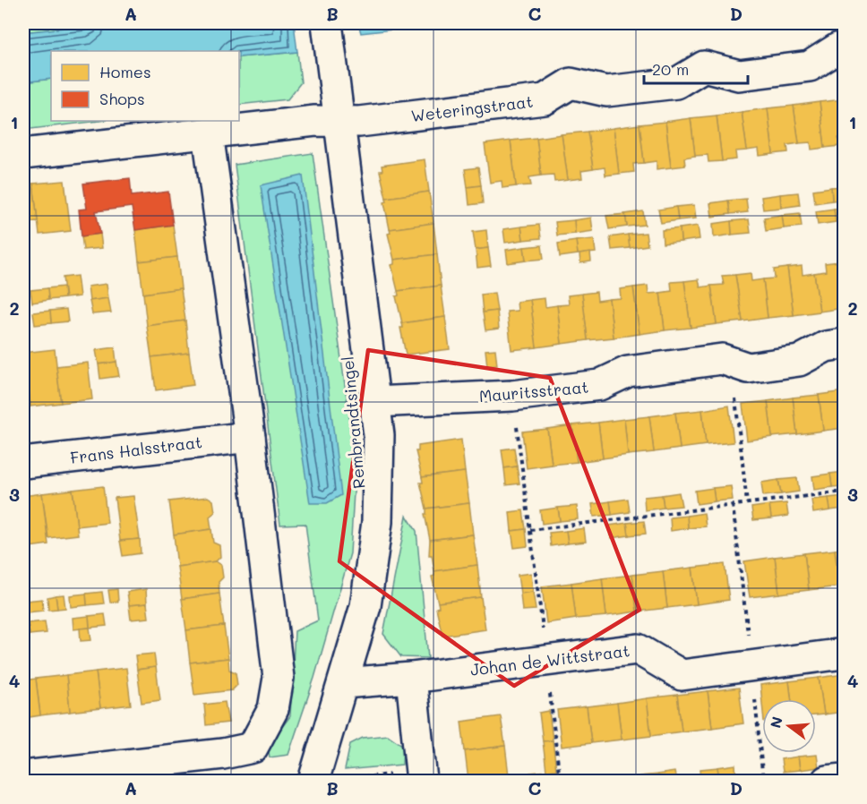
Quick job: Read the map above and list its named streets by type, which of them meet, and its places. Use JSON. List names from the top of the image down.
{
  "streets": {
    "street": [
      "Weteringstraat",
      "Mauritsstraat",
      "Rembrandtsingel",
      "Frans Halsstraat",
      "Johan de Wittstraat"
    ]
  },
  "crossings": [
    ["Weteringstraat", "Rembrandtsingel"],
    ["Mauritsstraat", "Rembrandtsingel"],
    ["Rembrandtsingel", "Johan de Wittstraat"]
  ],
  "legend": ["Homes", "Shops"],
  "scale_bar": "20 m",
  "north": "left",
  "grid": {
    "columns": [
      "A",
      "B",
      "C",
      "D"
    ],
    "rows": [
      "1",
      "2",
      "3",
      "4"
    ]
  }
}
